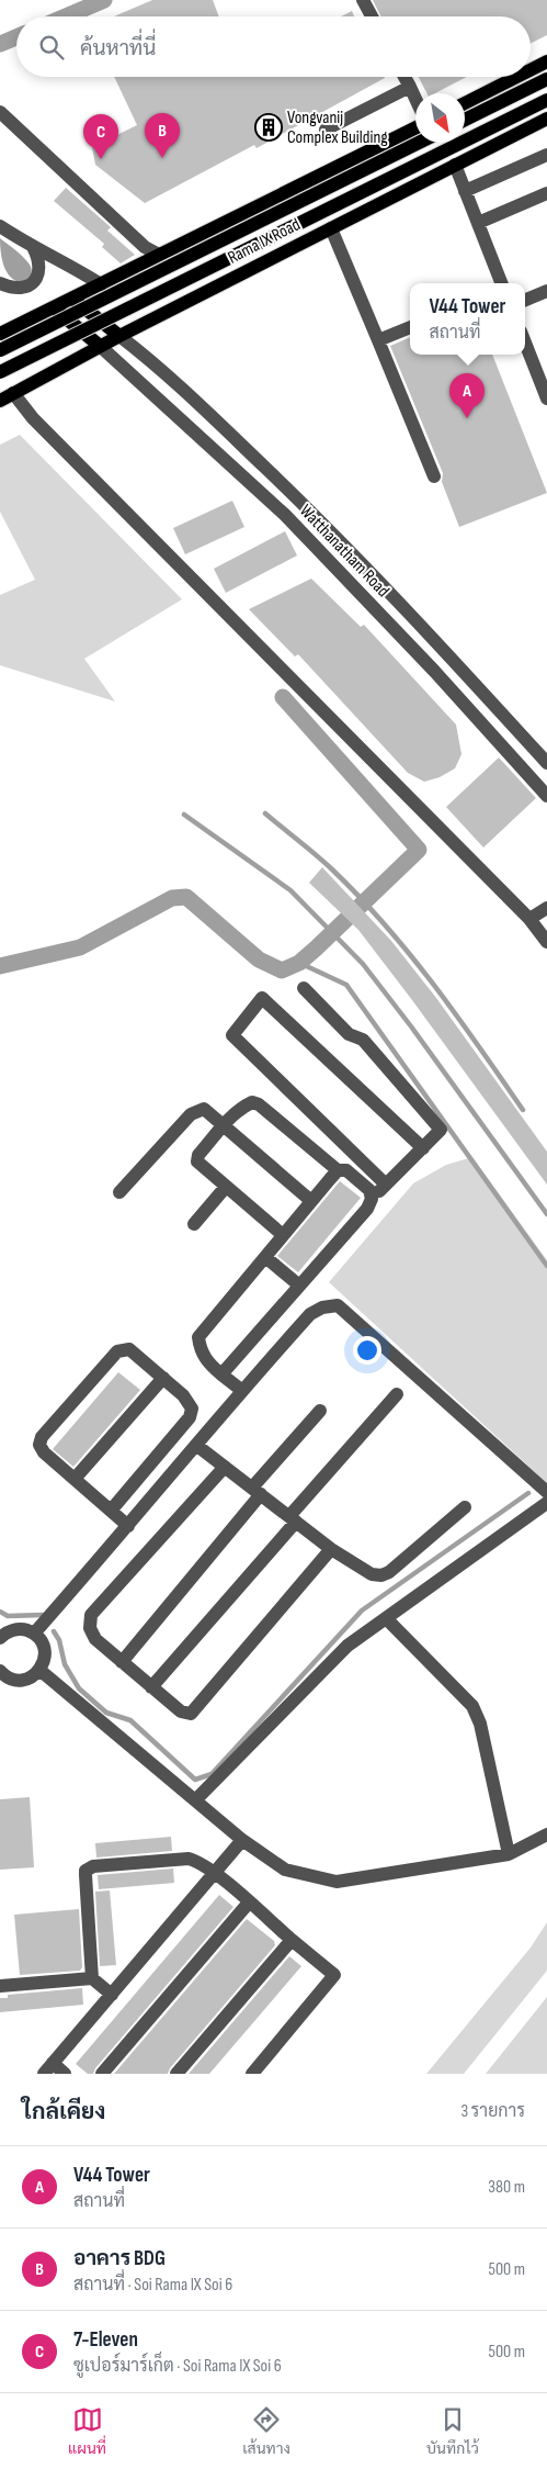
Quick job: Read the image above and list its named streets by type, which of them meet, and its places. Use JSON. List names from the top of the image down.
{
  "streets": {
    "main road": ["Rama IX Road"],
    "street": ["Watthanatham Road"]
  },
  "crossings": [
    ["Rama IX Road", "Watthanatham Road"]
  ],
  "places": {
    "building": ["Vongvanij Complex Building"]
  },
  "north": "bottom right",
  "page": {
    "search": "ค้นหาที่นี่",
    "pins": ["B", "C", "A"],
    "popup": ["V44 Tower", "สถานที่"],
    "heading": ["ใกล้เคียง", "3 รายการ"],
    "list": [
      {
        "mark": "A",
        "name": "V44 Tower",
        "note": "สถานที่",
        "value": "380 m"
      },
      {
        "mark": "B",
        "name": "อาคาร BDG",
        "note": "สถานที่ · Soi Rama IX Soi 6",
        "value": "500 m"
      },
      {
        "mark": "C",
        "name": "7-Eleven",
        "note": "ซูเปอร์มาร์เก็ต · Soi Rama IX Soi 6",
        "value": "500 m"
      }
    ],
    "nav": ["แผนที่", "เส้นทาง", "บันทึกไว้"]
  }
}
